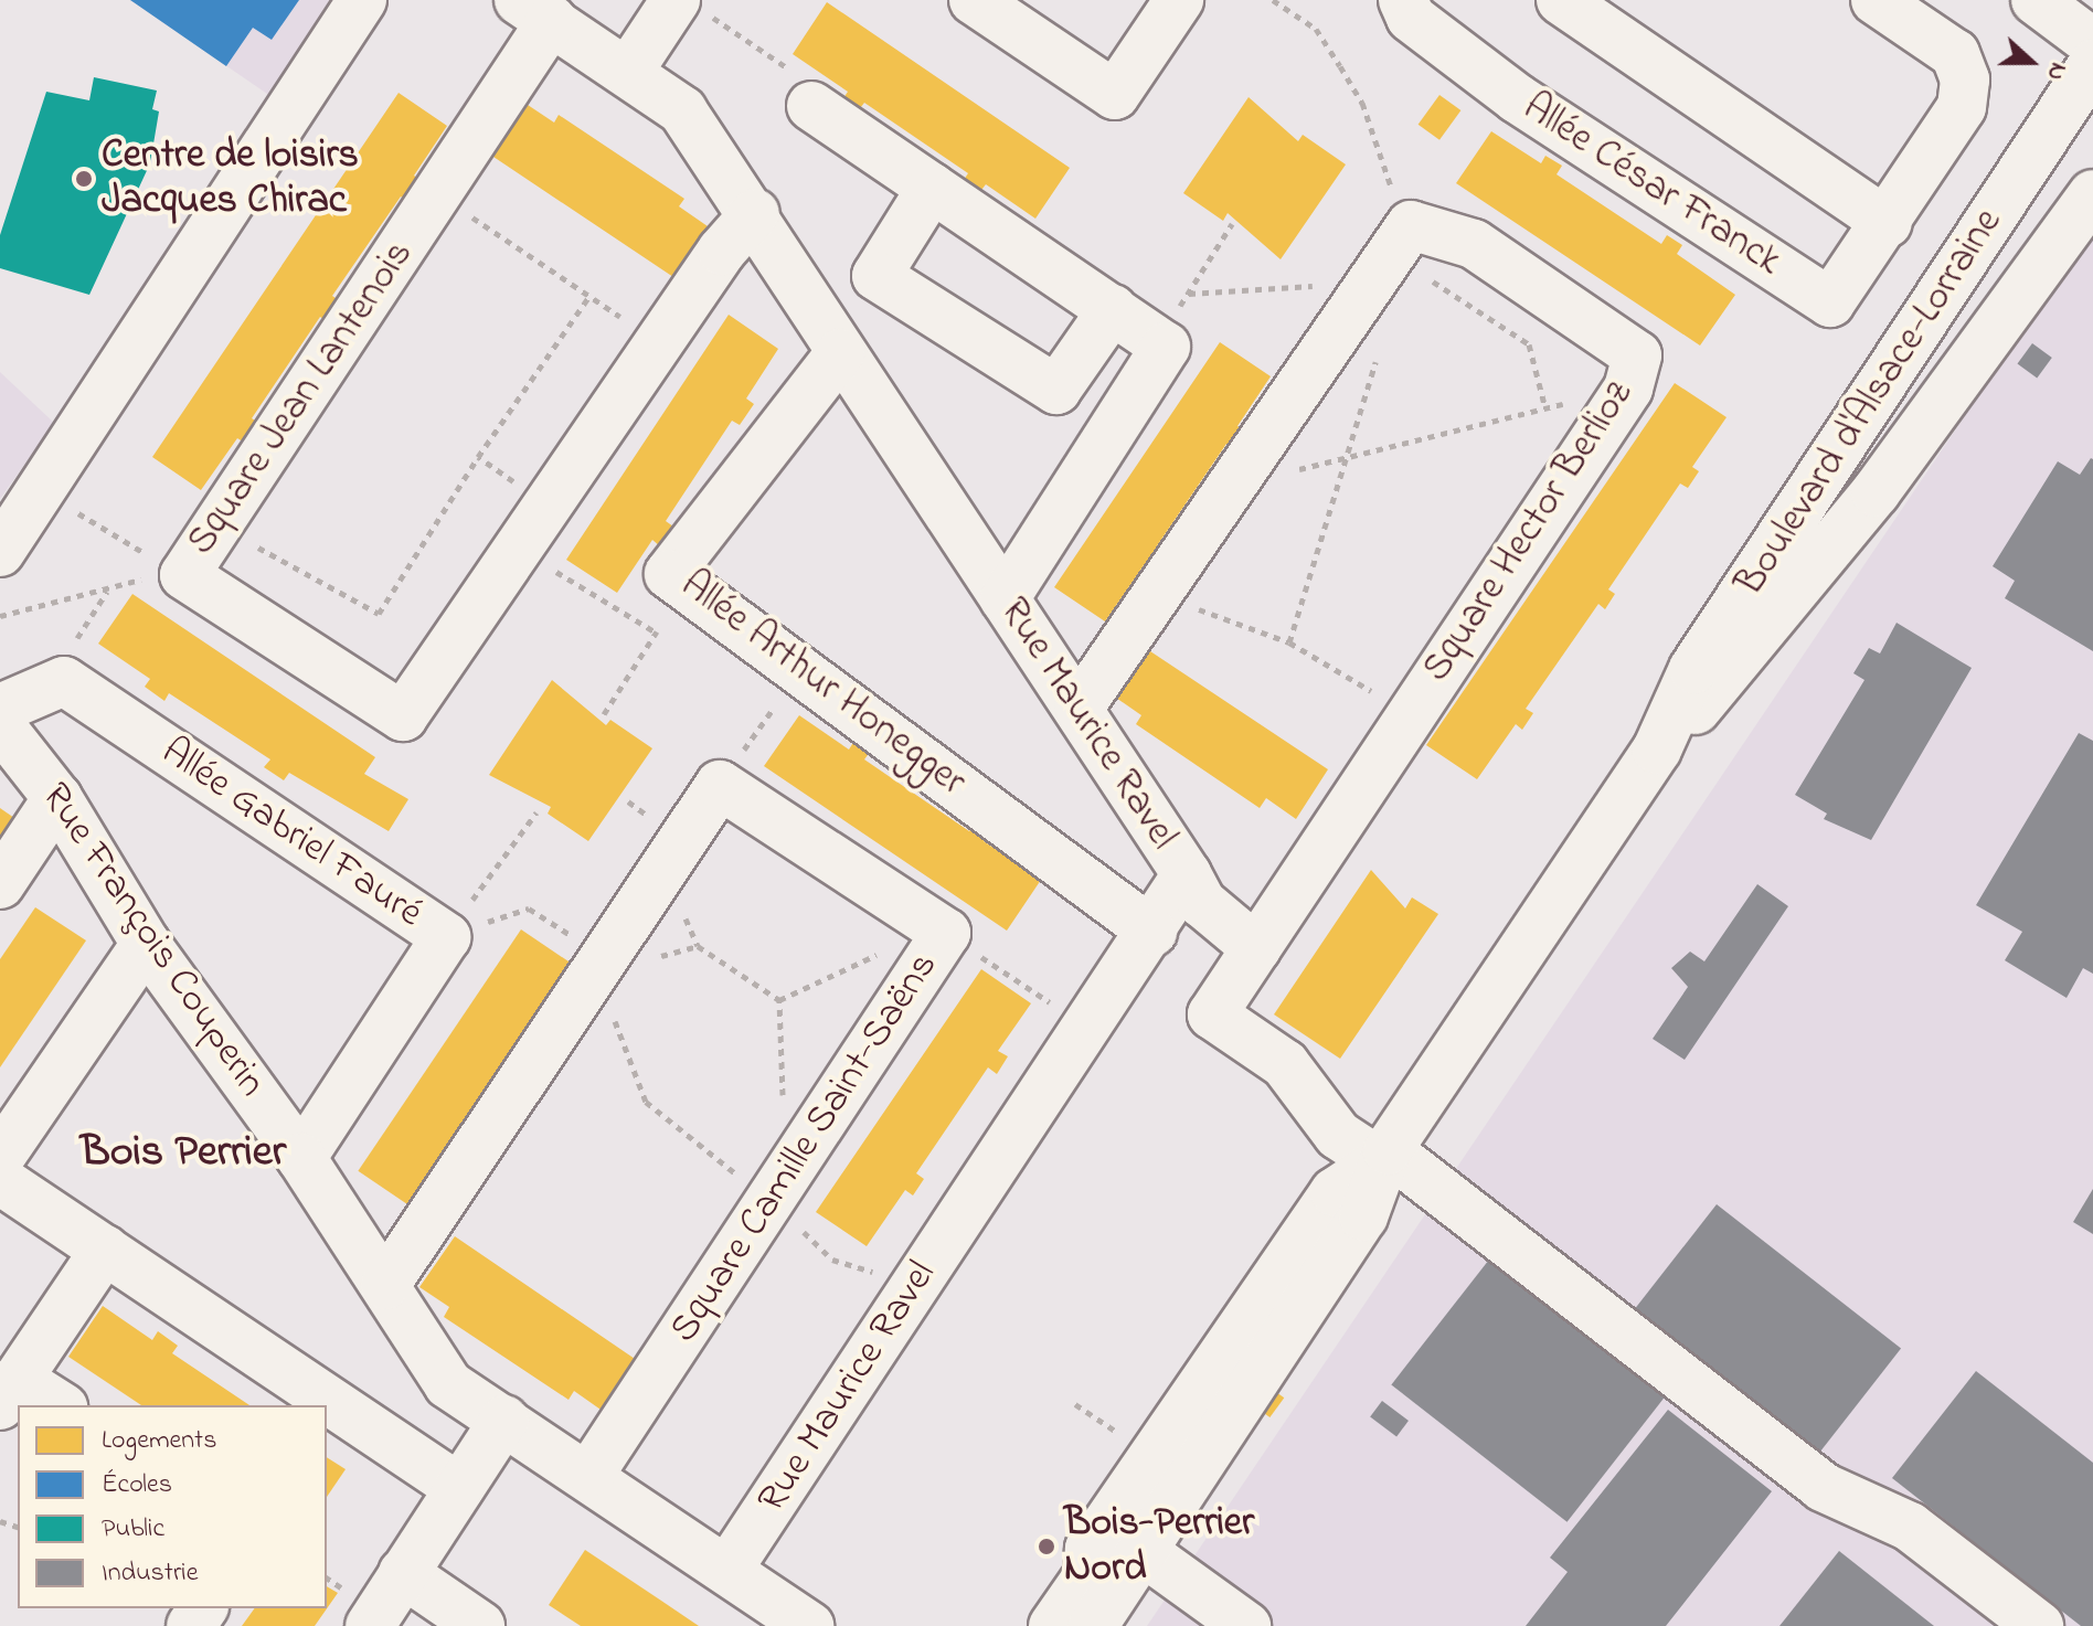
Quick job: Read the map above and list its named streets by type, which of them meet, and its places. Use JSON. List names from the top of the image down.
{
  "streets": {
    "street": [
      "Allée César Franck",
      "Square Jean Lantenois",
      "Boulevard d'Alsace-Lorraine",
      "Square Hector Berlioz",
      "Allée Arthur Honegger",
      "Rue Maurice Ravel",
      "Allée Gabriel Fauré",
      "Rue François Couperin",
      "Square Camille Saint-Saëns"
    ]
  },
  "crossings": [
    ["Square Jean Lantenois", "Rue Maurice Ravel"],
    ["Boulevard d'Alsace-Lorraine", "Square Hector Berlioz"],
    ["Square Hector Berlioz", "Rue Maurice Ravel"],
    ["Allée Arthur Honegger", "Rue Maurice Ravel"],
    ["Rue Maurice Ravel", "Rue François Couperin"],
    ["Allée Gabriel Fauré", "Rue François Couperin"],
    ["Rue François Couperin", "Square Camille Saint-Saëns"]
  ],
  "districts": ["Bois Perrier"],
  "places": ["Centre de loisirs Jacques Chirac", "Bois-Perrier Nord"],
  "legend": [
    "Logements",
    "Écoles",
    "Public",
    "Industrie"
  ],
  "north": "right"
}
